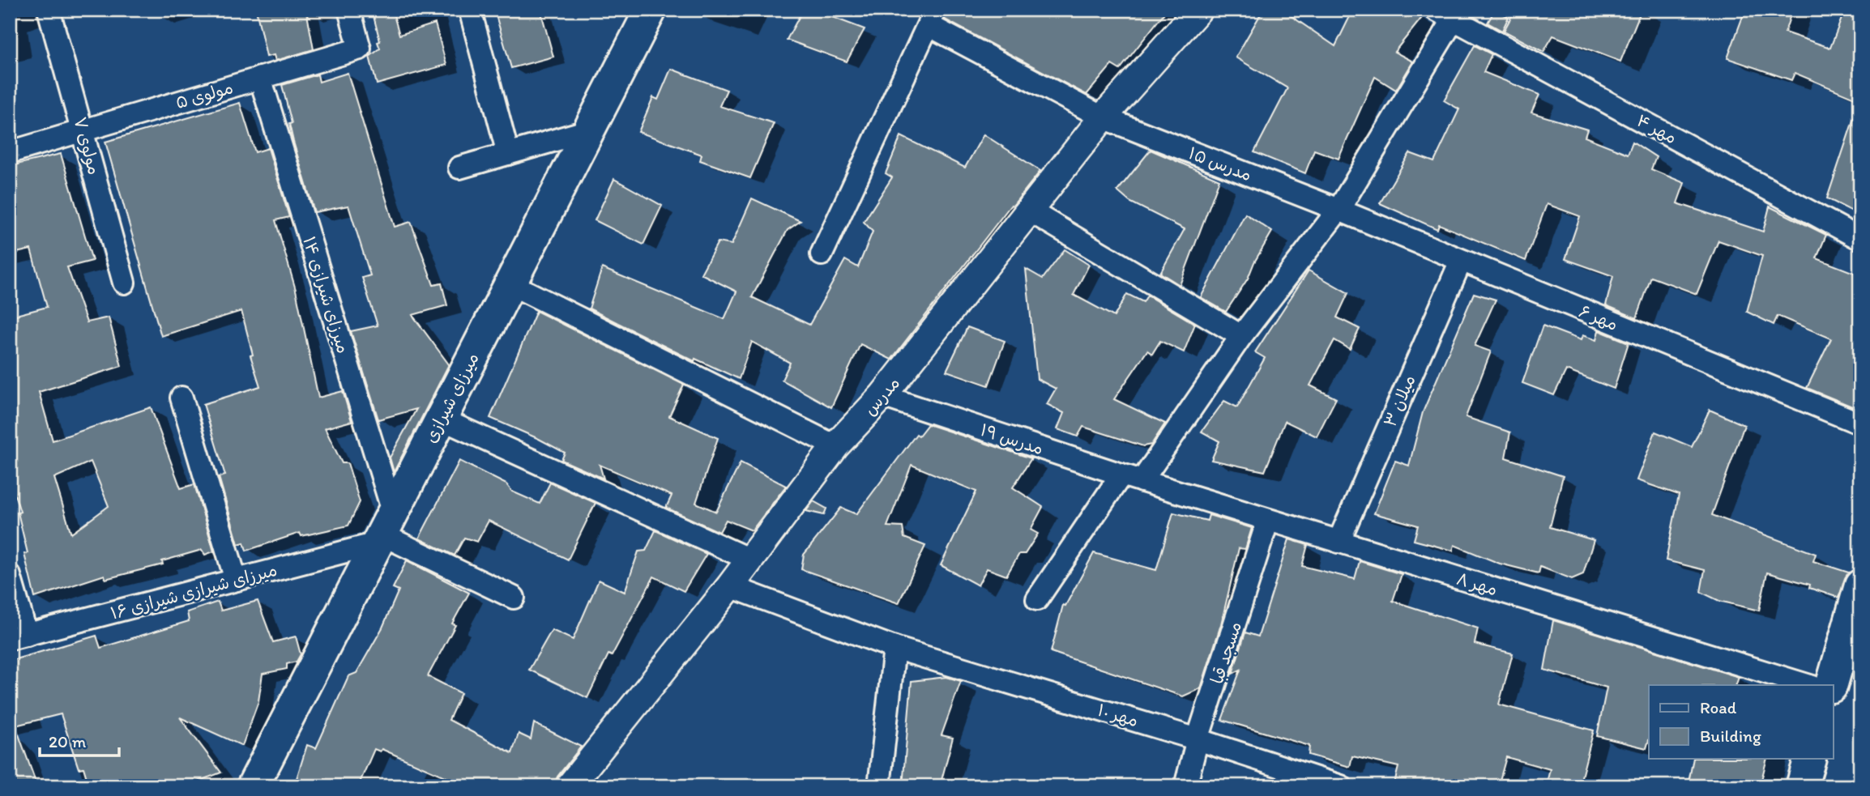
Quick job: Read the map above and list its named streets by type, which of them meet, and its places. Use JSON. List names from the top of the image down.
{
  "streets": {
    "main road": ["میرزای شیرازی"],
    "street": [
      "مولوی ۵",
      "مهر ۴",
      "مولوی ۷",
      "مدرس ۱۵",
      "میرزای شیرازی ۱۴",
      "مهر ۶",
      "مدرس",
      "میلان ۳",
      "مدرس ۱۹",
      "مهر ۸",
      "میرزای شیرازی شیرازی ۱۶",
      "مسجد قبا",
      "مهر ۱۰"
    ]
  },
  "crossings": [
    ["مولوی ۵", "مولوی ۷"],
    ["مولوی ۵", "میرزای شیرازی ۱۴"],
    ["مدرس ۱۵", "مهر ۶"],
    ["مدرس ۱۵", "مدرس"],
    ["میرزای شیرازی ۱۴", "میرزای شیرازی"],
    ["میرزای شیرازی ۱۴", "میرزای شیرازی شیرازی ۱۶"],
    ["مهر ۶", "میلان ۳"],
    ["مدرس", "مدرس ۱۹"],
    ["مدرس", "مهر ۱۰"],
    ["میرزای شیرازی", "میرزای شیرازی شیرازی ۱۶"],
    ["میلان ۳", "مهر ۸"],
    ["مدرس ۱۹", "مهر ۸"],
    ["مهر ۸", "مسجد قبا"],
    ["مسجد قبا", "مهر ۱۰"]
  ],
  "legend": ["Road", "Building"],
  "scale_bar": "20 m"
}
